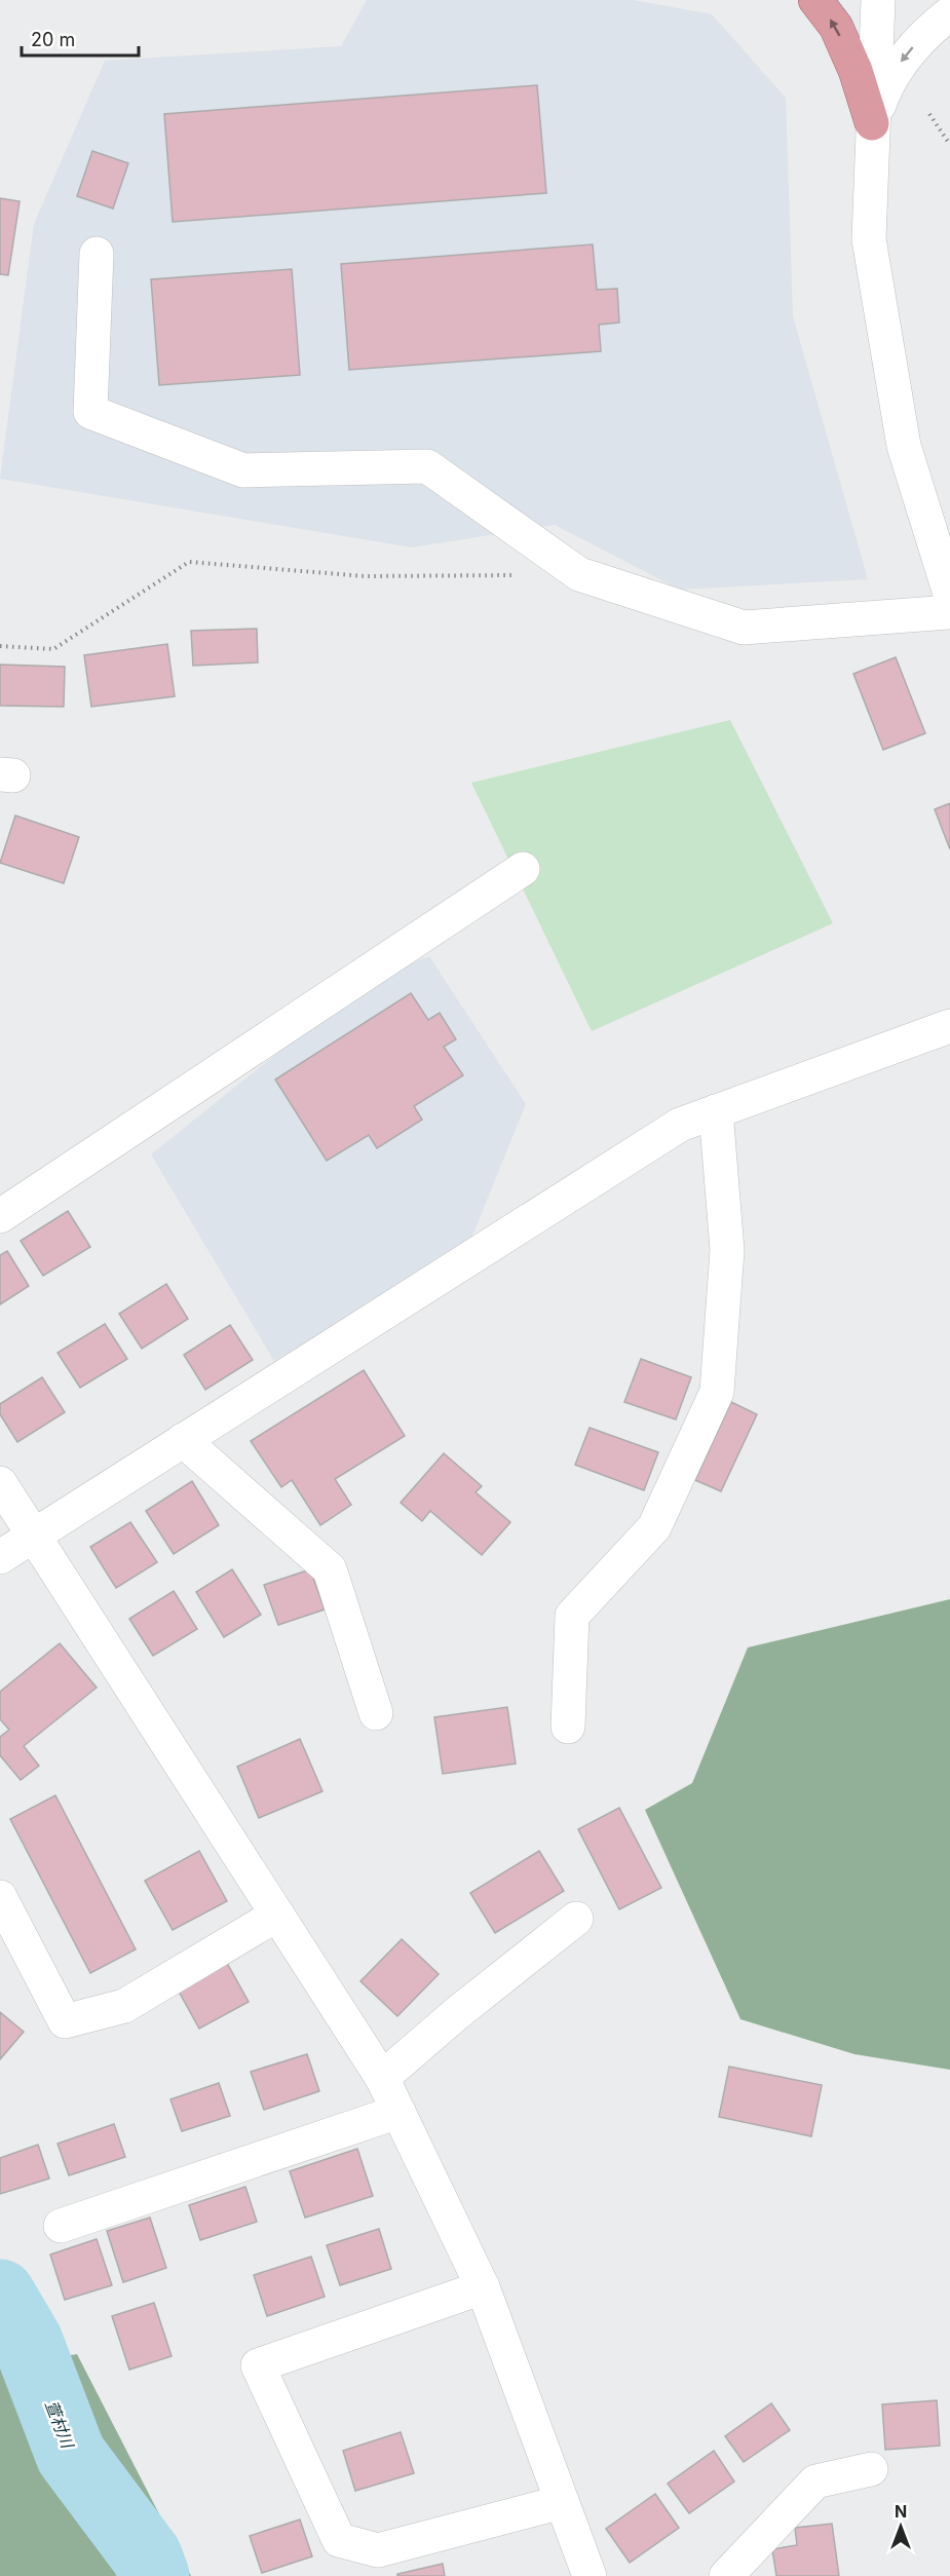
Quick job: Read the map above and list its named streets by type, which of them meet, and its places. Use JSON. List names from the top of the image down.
{
  "water": ["萱村川"],
  "scale_bar": "20 m",
  "north": "top"
}
